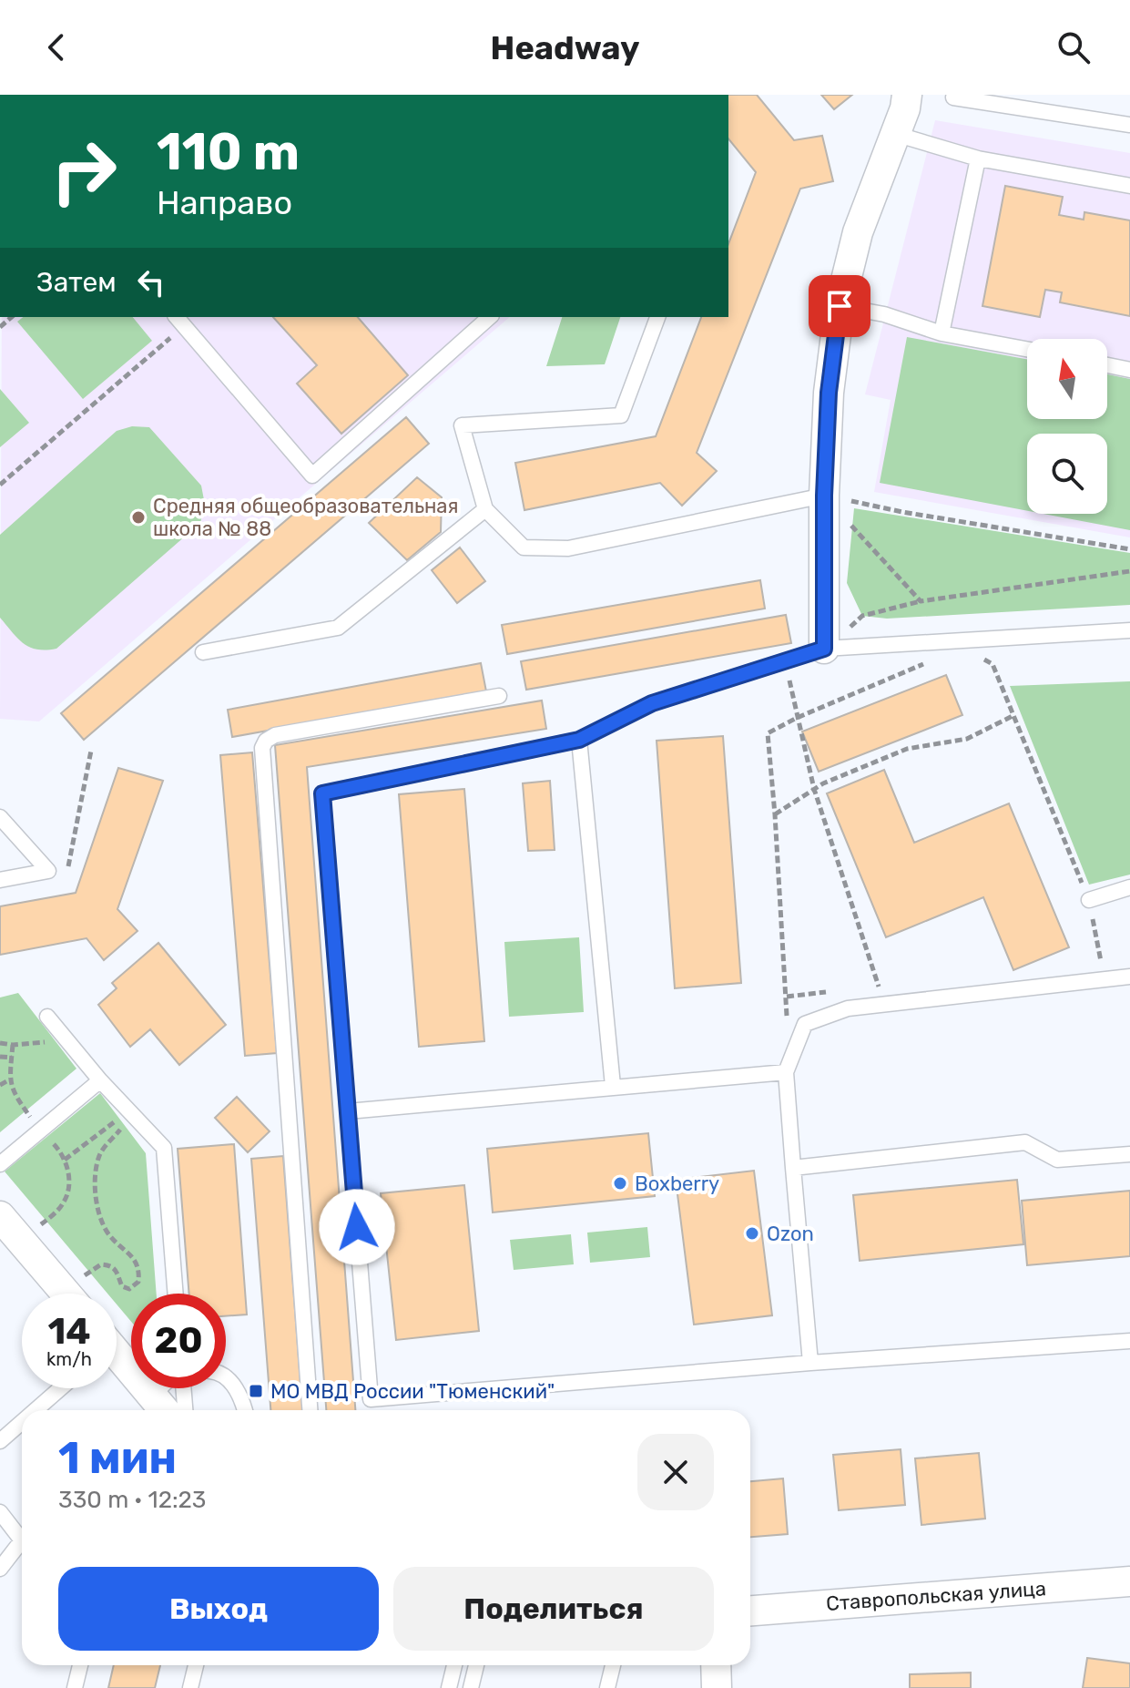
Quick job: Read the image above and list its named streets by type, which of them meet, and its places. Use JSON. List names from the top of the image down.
{
  "streets": {
    "street": ["Ставропольская улица"]
  },
  "places": {
    "other": ["Средняя общеобразовательная школа № 88", "Boxberry", "Ozon"],
    "transit": ["МО МВД России \"Тюменский\""]
  },
  "north": "top",
  "page": {
    "header": "Headway",
    "turn": ["110 m", "Направо"],
    "then": "Затем",
    "speed": "14 km/h",
    "limit": "20",
    "heading": ["1 мин", "330 m · 12:23"],
    "buttons": ["Выход", "Поделиться"]
  }
}
